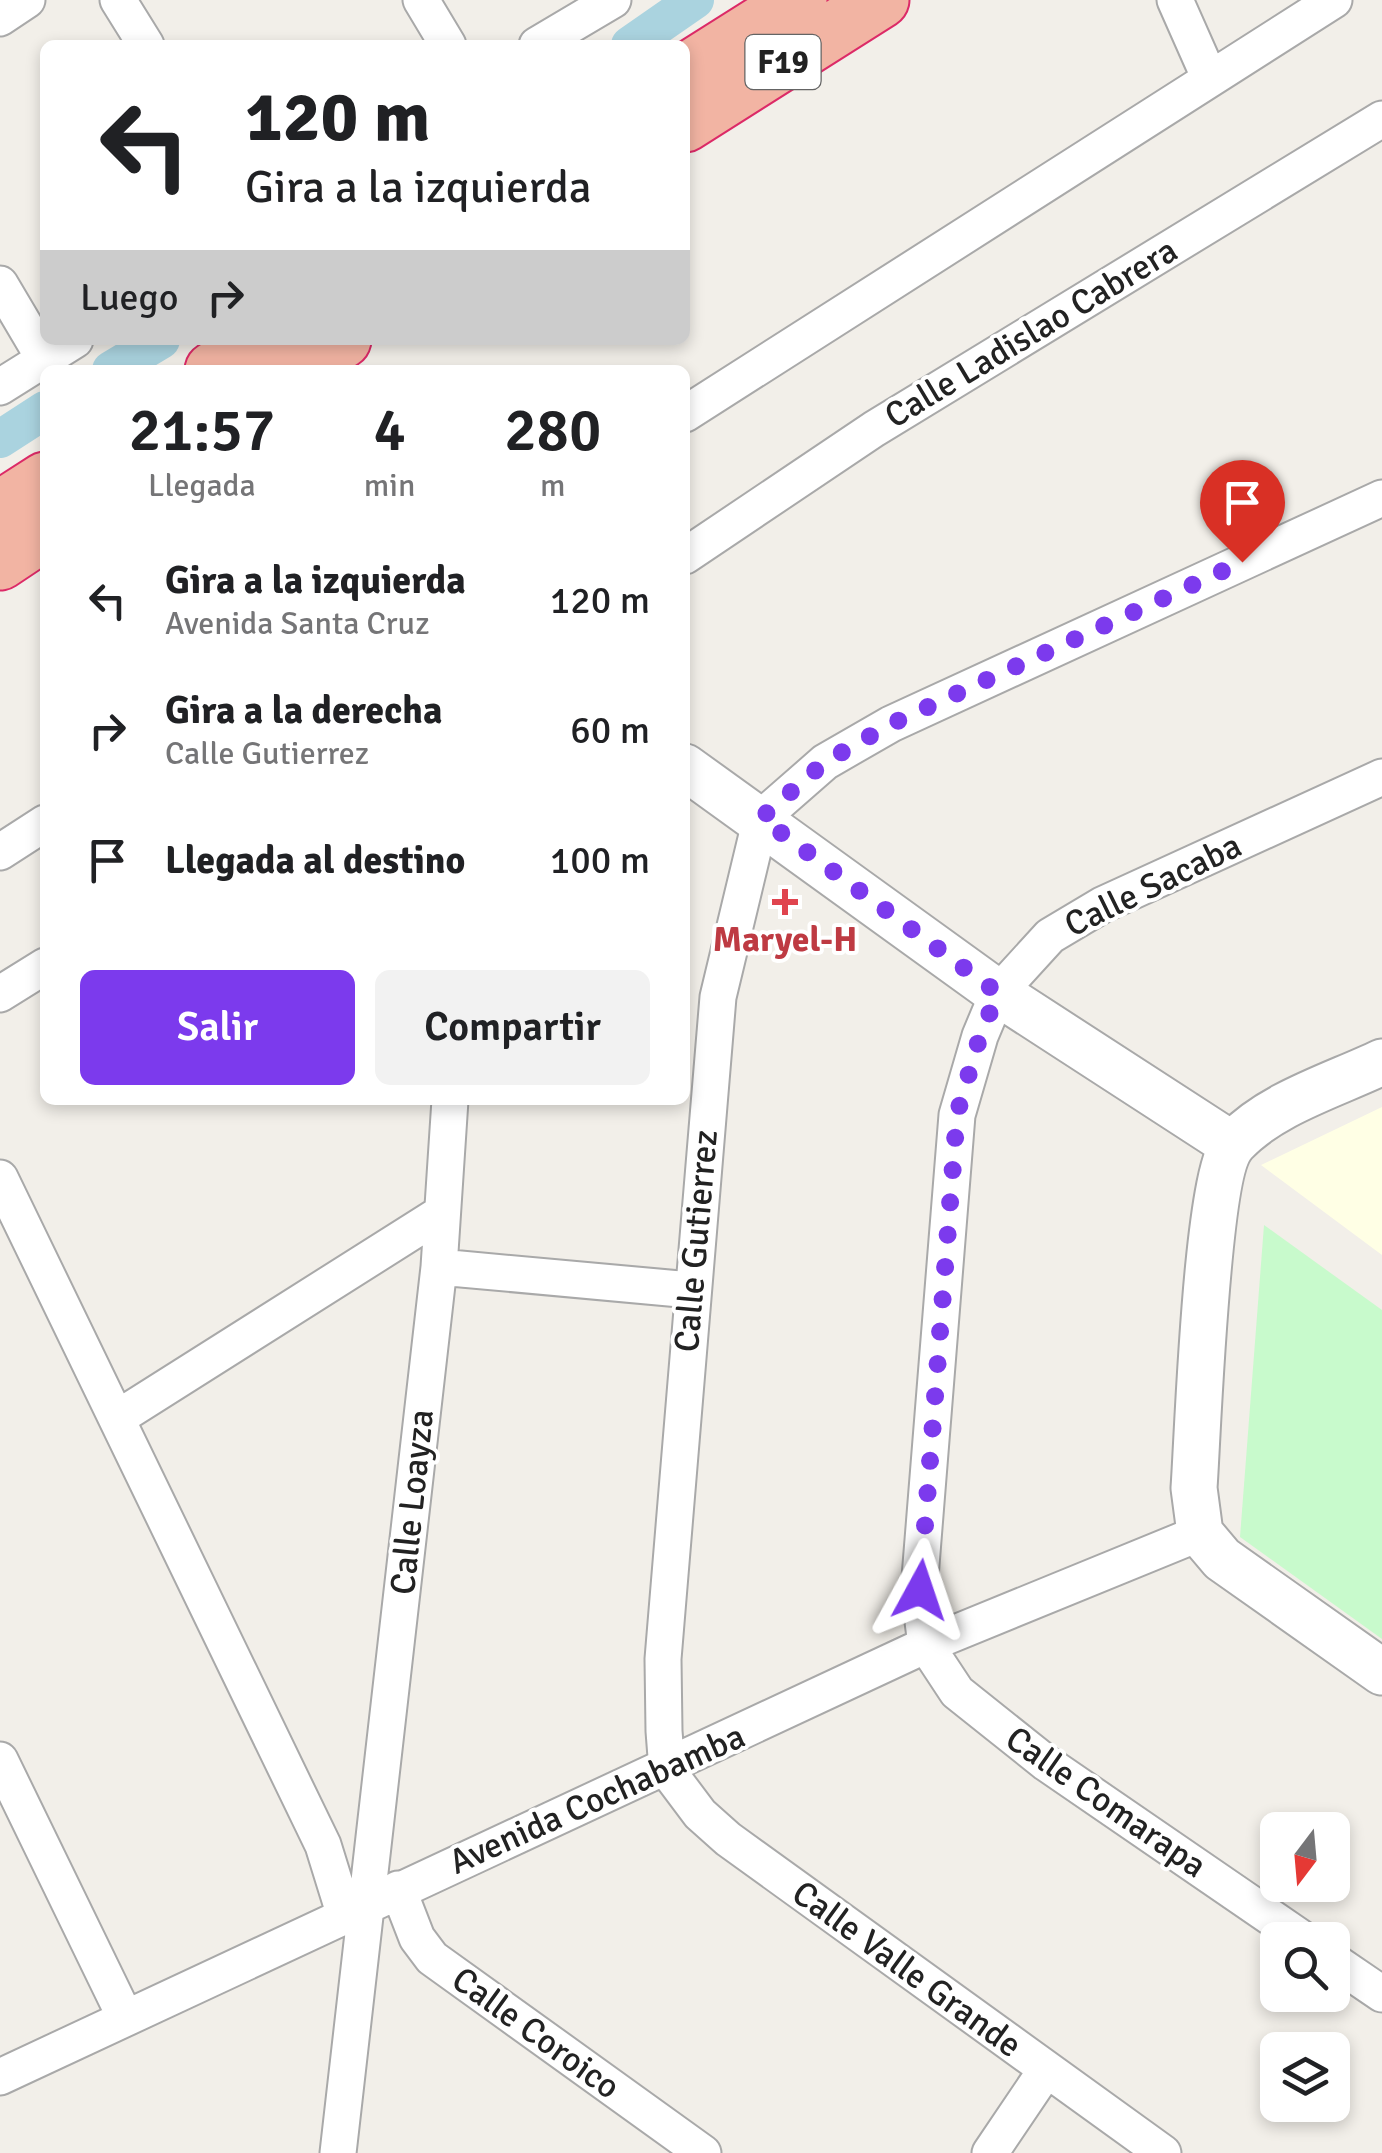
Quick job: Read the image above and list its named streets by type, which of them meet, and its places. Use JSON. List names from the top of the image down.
{
  "streets": {
    "highway": ["F19"],
    "street": [
      "Calle Ladislao Cabrera",
      "Calle Sacaba",
      "Calle Gutierrez",
      "Calle Loayza",
      "Avenida Cochabamba",
      "Calle Comarapa",
      "Calle Valle Grande",
      "Calle Coroico"
    ]
  },
  "crossings": [
    ["Calle Sacaba", "Avenida Cochabamba"],
    ["Calle Sacaba", "Calle Comarapa"],
    ["Calle Gutierrez", "Avenida Cochabamba"],
    ["Calle Gutierrez", "Calle Valle Grande"],
    ["Calle Loayza", "Avenida Cochabamba"],
    ["Calle Loayza", "Calle Coroico"],
    ["Avenida Cochabamba", "Calle Comarapa"],
    ["Avenida Cochabamba", "Calle Valle Grande"],
    ["Avenida Cochabamba", "Calle Coroico"]
  ],
  "places": {
    "health": ["Maryel-H"]
  },
  "north": "bottom",
  "page": {
    "turn": ["120 m", "Gira a la izquierda"],
    "then": "Luego",
    "eta": [
      "21:57",
      "Llegada",
      "4",
      "min",
      "280",
      "m"
    ],
    "list": [
      {
        "name": "Gira a la izquierda",
        "note": "Avenida Santa Cruz",
        "value": "120 m"
      },
      {
        "name": "Gira a la derecha",
        "note": "Calle Gutierrez",
        "value": "60 m"
      },
      {
        "name": "Llegada al destino",
        "value": "100 m"
      }
    ],
    "buttons": ["Salir", "Compartir"]
  }
}
